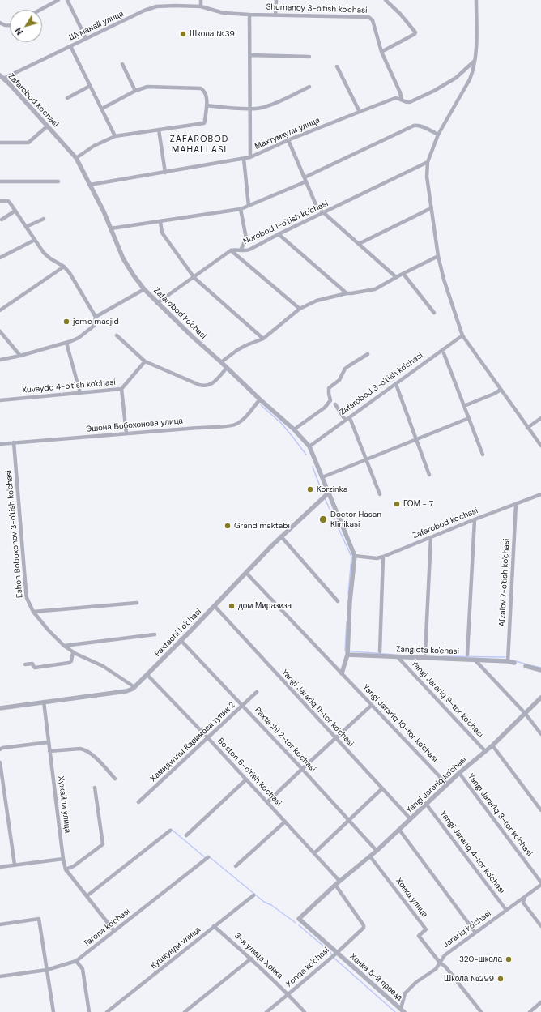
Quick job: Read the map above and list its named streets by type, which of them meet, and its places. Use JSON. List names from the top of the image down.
{
  "streets": {
    "street": [
      "Shumanoy 3-o'tish ko'chasi",
      "Шуманай улица",
      "Zafarobod ko'chasi",
      "Махтумкули улица",
      "Nurobod 1-o'tish ko'chasi",
      "Zafarobod 3-o'tish ko'chasi",
      "Xuvaydo 4-o'tish ko'chasi",
      "Эшона Бобохонова улица",
      "Eshon Boboxonov 3-o'tish ko'chasi",
      "Afzalov 7-o'tish ko'chasi",
      "Paxtachi ko'chasi",
      "Zangiota ko'chasi",
      "Yangi Jarariq 9-tor ko'chasi",
      "Yangi Jarariq 11-tor ko'chasi",
      "Yangi Jarariq 10-tor ko'chasi",
      "Paxtachi 2-tor ko'chasi",
      "Хамидуллы Каримова тупик 2",
      "Bo'ston 6-o'tish ko'chasi",
      "Yangi Jarariq ko'chasi",
      "Хужайли улица",
      "Yangi Jarariq 3-tor ko'chasi",
      "Yangi Jarariq 4-tor ko'chasi",
      "Хонка улица",
      "Tarona ko'chasi",
      "Jarariq ko'chasi",
      "Кушкунди улица",
      "3-я улица Хонка",
      "Xonqa ko'chasi",
      "Хонка 5-й проезд"
    ]
  },
  "crossings": [
    ["Shumanoy 3-o'tish ko'chasi", "Шуманай улица"],
    ["Shumanoy 3-o'tish ko'chasi", "Махтумкули улица"],
    ["Шуманай улица", "Zafarobod ko'chasi"],
    ["Zafarobod ko'chasi", "Махтумкули улица"],
    ["Zafarobod ko'chasi", "Zafarobod 3-o'tish ko'chasi"],
    ["Zafarobod ko'chasi", "Эшона Бобохонова улица"],
    ["Zafarobod ko'chasi", "Afzalov 7-o'tish ko'chasi"],
    ["Zafarobod ko'chasi", "Paxtachi ko'chasi"],
    ["Zafarobod ko'chasi", "Zangiota ko'chasi"],
    ["Zafarobod ko'chasi", "Yangi Jarariq 10-tor ko'chasi"],
    ["Эшона Бобохонова улица", "Eshon Boboxonov 3-o'tish ko'chasi"],
    ["Eshon Boboxonov 3-o'tish ko'chasi", "Paxtachi ko'chasi"],
    ["Afzalov 7-o'tish ko'chasi", "Zangiota ko'chasi"],
    ["Paxtachi ko'chasi", "Yangi Jarariq 11-tor ko'chasi"],
    ["Paxtachi ko'chasi", "Yangi Jarariq 10-tor ko'chasi"],
    ["Paxtachi ko'chasi", "Paxtachi 2-tor ko'chasi"],
    ["Paxtachi ko'chasi", "Bo'ston 6-o'tish ko'chasi"],
    ["Paxtachi ko'chasi", "Хужайли улица"],
    ["Zangiota ko'chasi", "Yangi Jarariq 9-tor ko'chasi"],
    ["Yangi Jarariq 9-tor ko'chasi", "Yangi Jarariq ko'chasi"],
    ["Yangi Jarariq 11-tor ko'chasi", "Yangi Jarariq ko'chasi"],
    ["Yangi Jarariq 10-tor ko'chasi", "Yangi Jarariq ko'chasi"],
    ["Paxtachi 2-tor ko'chasi", "Хамидуллы Каримова тупик 2"],
    ["Paxtachi 2-tor ko'chasi", "Yangi Jarariq ko'chasi"],
    ["Хамидуллы Каримова тупик 2", "Bo'ston 6-o'tish ko'chasi"],
    ["Bo'ston 6-o'tish ko'chasi", "Yangi Jarariq ko'chasi"],
    ["Yangi Jarariq ko'chasi", "Yangi Jarariq 3-tor ko'chasi"],
    ["Yangi Jarariq ko'chasi", "Yangi Jarariq 4-tor ko'chasi"],
    ["Yangi Jarariq ko'chasi", "Хонка улица"],
    ["Yangi Jarariq ko'chasi", "Xonqa ko'chasi"],
    ["Yangi Jarariq 3-tor ko'chasi", "Jarariq ko'chasi"],
    ["Yangi Jarariq 4-tor ko'chasi", "Jarariq ko'chasi"],
    ["Хонка улица", "Jarariq ko'chasi"],
    ["Jarariq ko'chasi", "Хонка 5-й проезд"],
    ["Кушкунди улица", "3-я улица Хонка"],
    ["3-я улица Хонка", "Xonqa ko'chasi"],
    ["Xonqa ko'chasi", "Хонка 5-й проезд"]
  ],
  "districts": ["ZAFAROBOD MAHALLASI"],
  "places": [
    "Школа №39",
    "jom'e masjid",
    "Korzinka",
    "ГОМ - 7",
    "Doctor Hasan Klinikasi",
    "Grand maktabi",
    "дом Миразиза",
    "320-школа",
    "Школа №299"
  ],
  "north": "bottom left"
}
